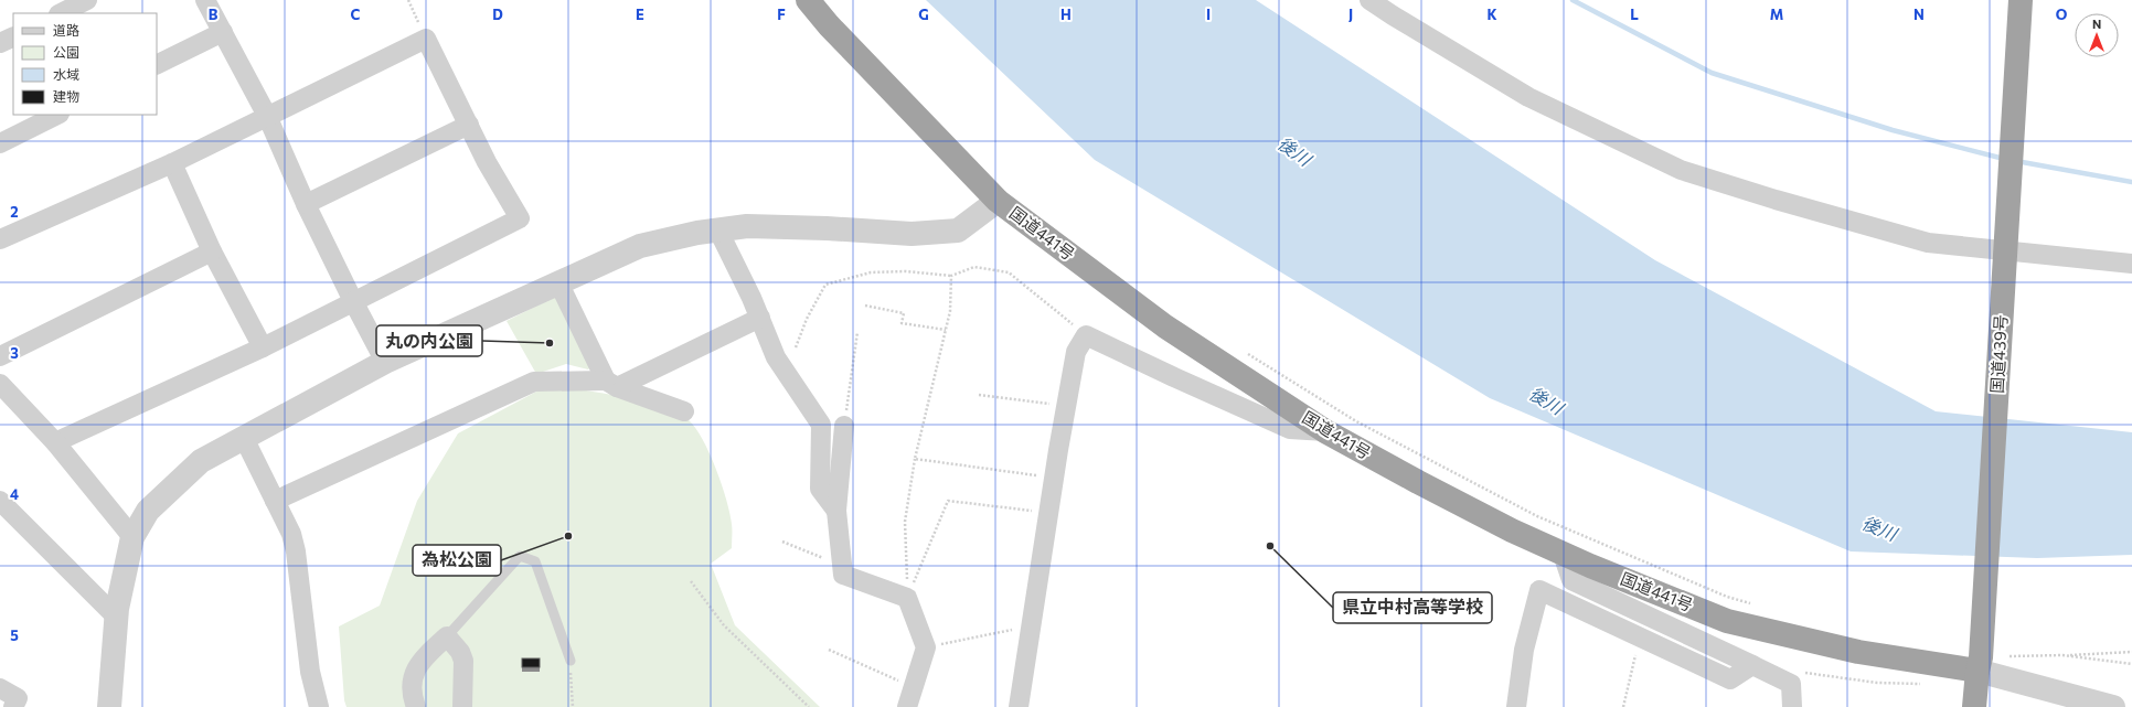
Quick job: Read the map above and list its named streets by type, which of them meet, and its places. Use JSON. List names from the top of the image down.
{
  "streets": {
    "highway": ["国道441号", "国道439号"]
  },
  "crossings": [
    ["国道441号", "国道439号"]
  ],
  "water": ["後川"],
  "places": ["丸の内公園", "為松公園", "県立中村高等学校"],
  "legend": [
    "道路",
    "公園",
    "水域",
    "建物"
  ],
  "north": "top",
  "grid": {
    "columns": [
      "B",
      "C",
      "D",
      "E",
      "F",
      "G",
      "H",
      "I",
      "J",
      "K",
      "L",
      "M",
      "N",
      "O"
    ],
    "rows": [
      "2",
      "3",
      "4",
      "5"
    ]
  }
}
